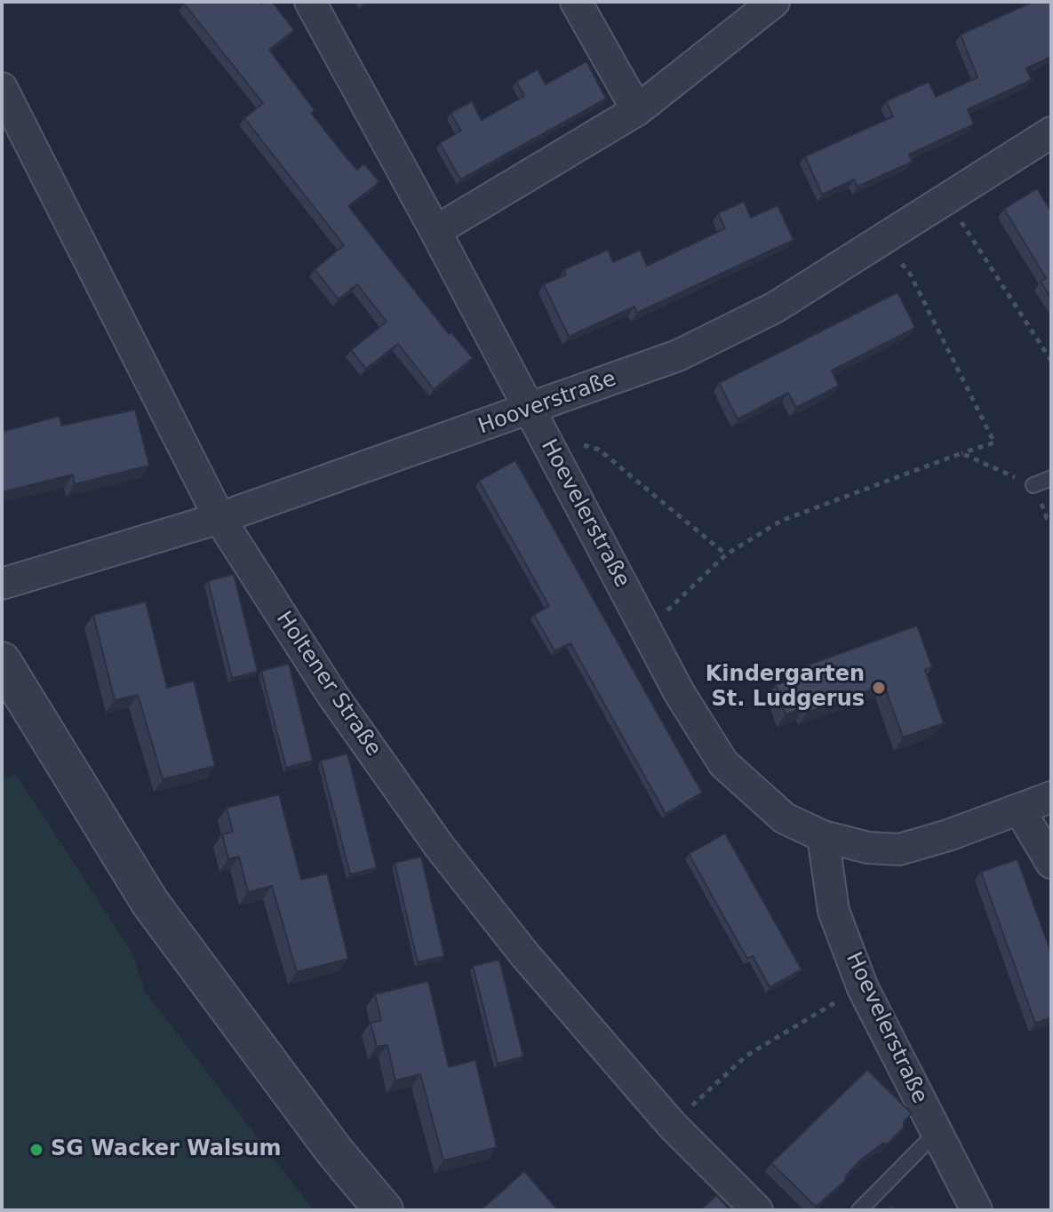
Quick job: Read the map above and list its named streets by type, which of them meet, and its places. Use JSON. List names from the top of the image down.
{
  "streets": {
    "street": ["Hooverstraße", "Hoevelerstraße", "Holtener Straße"]
  },
  "crossings": [
    ["Hooverstraße", "Hoevelerstraße"],
    ["Hooverstraße", "Holtener Straße"]
  ],
  "places": ["Kindergarten St. Ludgerus", "SG Wacker Walsum"]
}
